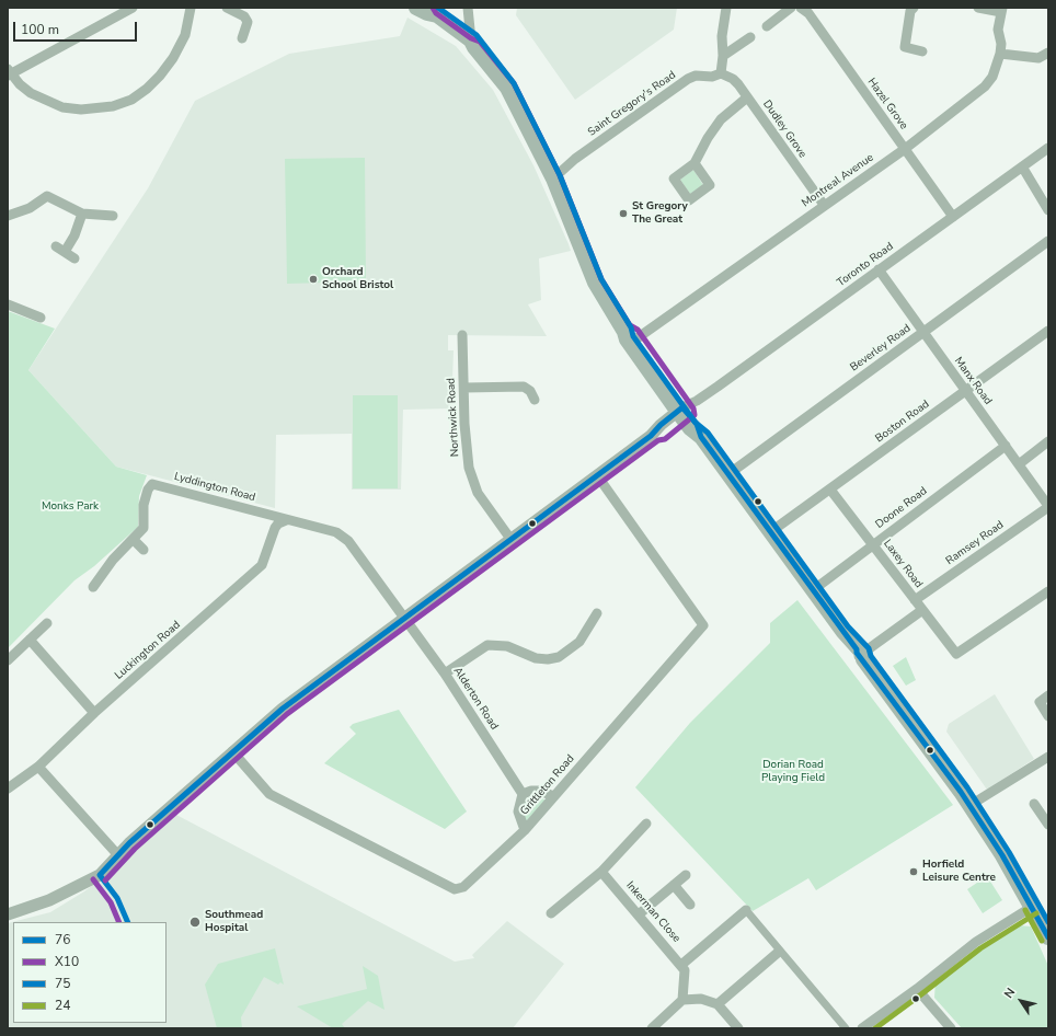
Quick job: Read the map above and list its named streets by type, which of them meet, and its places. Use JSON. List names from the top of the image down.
{
  "streets": {
    "street": [
      "Saint Gregory's Road",
      "Hazel Grove",
      "Dudley Grove",
      "Montreal Avenue",
      "Toronto Road",
      "Beverley Road",
      "Manx Road",
      "Northwick Road",
      "Boston Road",
      "Lyddington Road",
      "Doone Road",
      "Ramsey Road",
      "Laxey Road",
      "Luckington Road",
      "Alderton Road",
      "Grittleton Road",
      "Inkerman Close"
    ]
  },
  "crossings": [
    ["Saint Gregory's Road", "Dudley Grove"],
    ["Hazel Grove", "Montreal Avenue"],
    ["Hazel Grove", "Toronto Road"],
    ["Dudley Grove", "Montreal Avenue"],
    ["Toronto Road", "Manx Road"],
    ["Beverley Road", "Manx Road"],
    ["Manx Road", "Boston Road"],
    ["Manx Road", "Doone Road"],
    ["Manx Road", "Ramsey Road"],
    ["Boston Road", "Laxey Road"],
    ["Lyddington Road", "Luckington Road"],
    ["Lyddington Road", "Alderton Road"],
    ["Doone Road", "Laxey Road"],
    ["Ramsey Road", "Laxey Road"]
  ],
  "parks": ["Monks Park", "Dorian Road Playing Field"],
  "places": [
    "St Gregory The Great",
    "Orchard School Bristol",
    "Horfield Leisure Centre",
    "Southmead Hospital"
  ],
  "lines": [
    "transit line X10",
    "transit line 75",
    "transit line 76",
    "transit line 24"
  ],
  "legend": [
    "76",
    "X10",
    "75",
    "24"
  ],
  "scale_bar": "100 m",
  "north": "top left"
}
